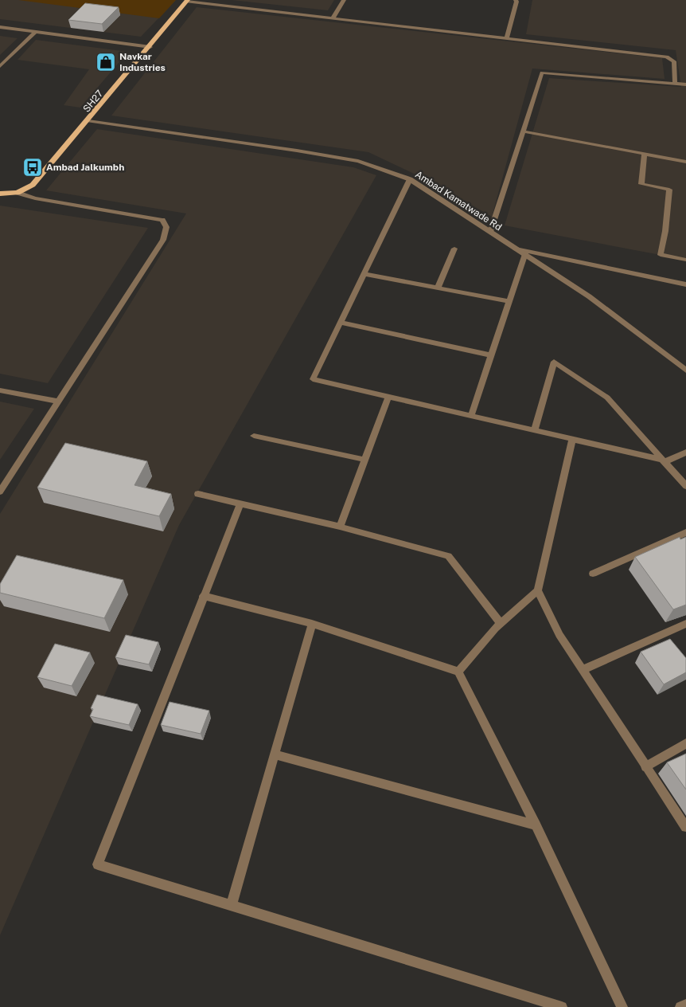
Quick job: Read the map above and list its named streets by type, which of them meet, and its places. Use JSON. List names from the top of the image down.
{
  "streets": {
    "main road": ["SH27"],
    "street": ["Ambad Kamatwade Rd"]
  },
  "crossings": [
    ["SH27", "Ambad Kamatwade Rd"]
  ],
  "places": {
    "shop": ["Navkar Industries"],
    "bus stop": ["Ambad Jalkumbh"]
  }
}
